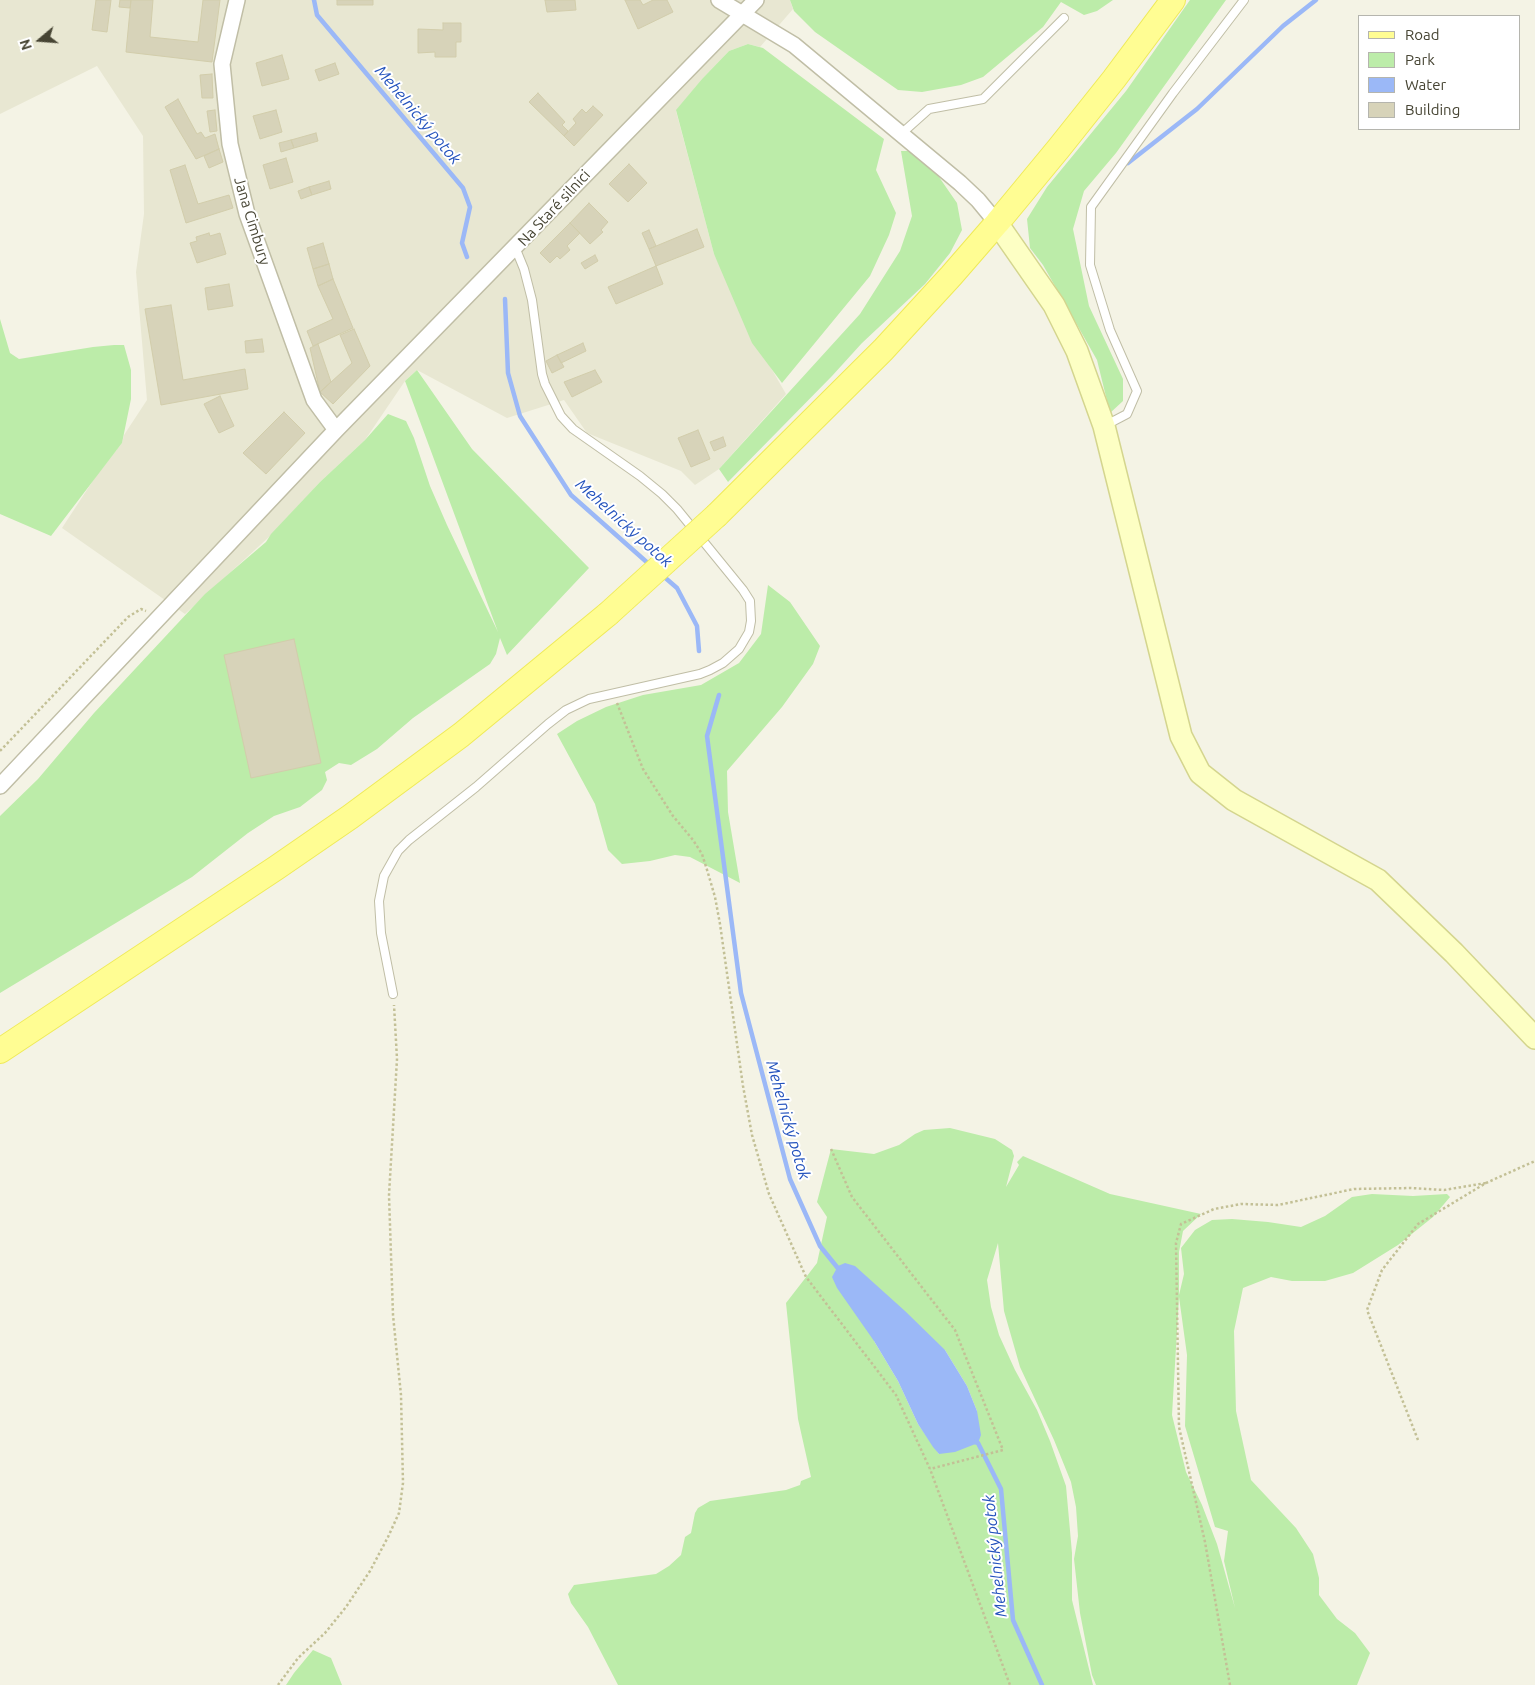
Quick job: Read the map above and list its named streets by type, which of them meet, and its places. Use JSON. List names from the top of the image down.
{
  "streets": {
    "street": ["Na Staré silnici", "Jana Cimbury"]
  },
  "water": ["Mehelnický potok"],
  "legend": [
    "Road",
    "Park",
    "Water",
    "Building"
  ],
  "north": "left"
}
